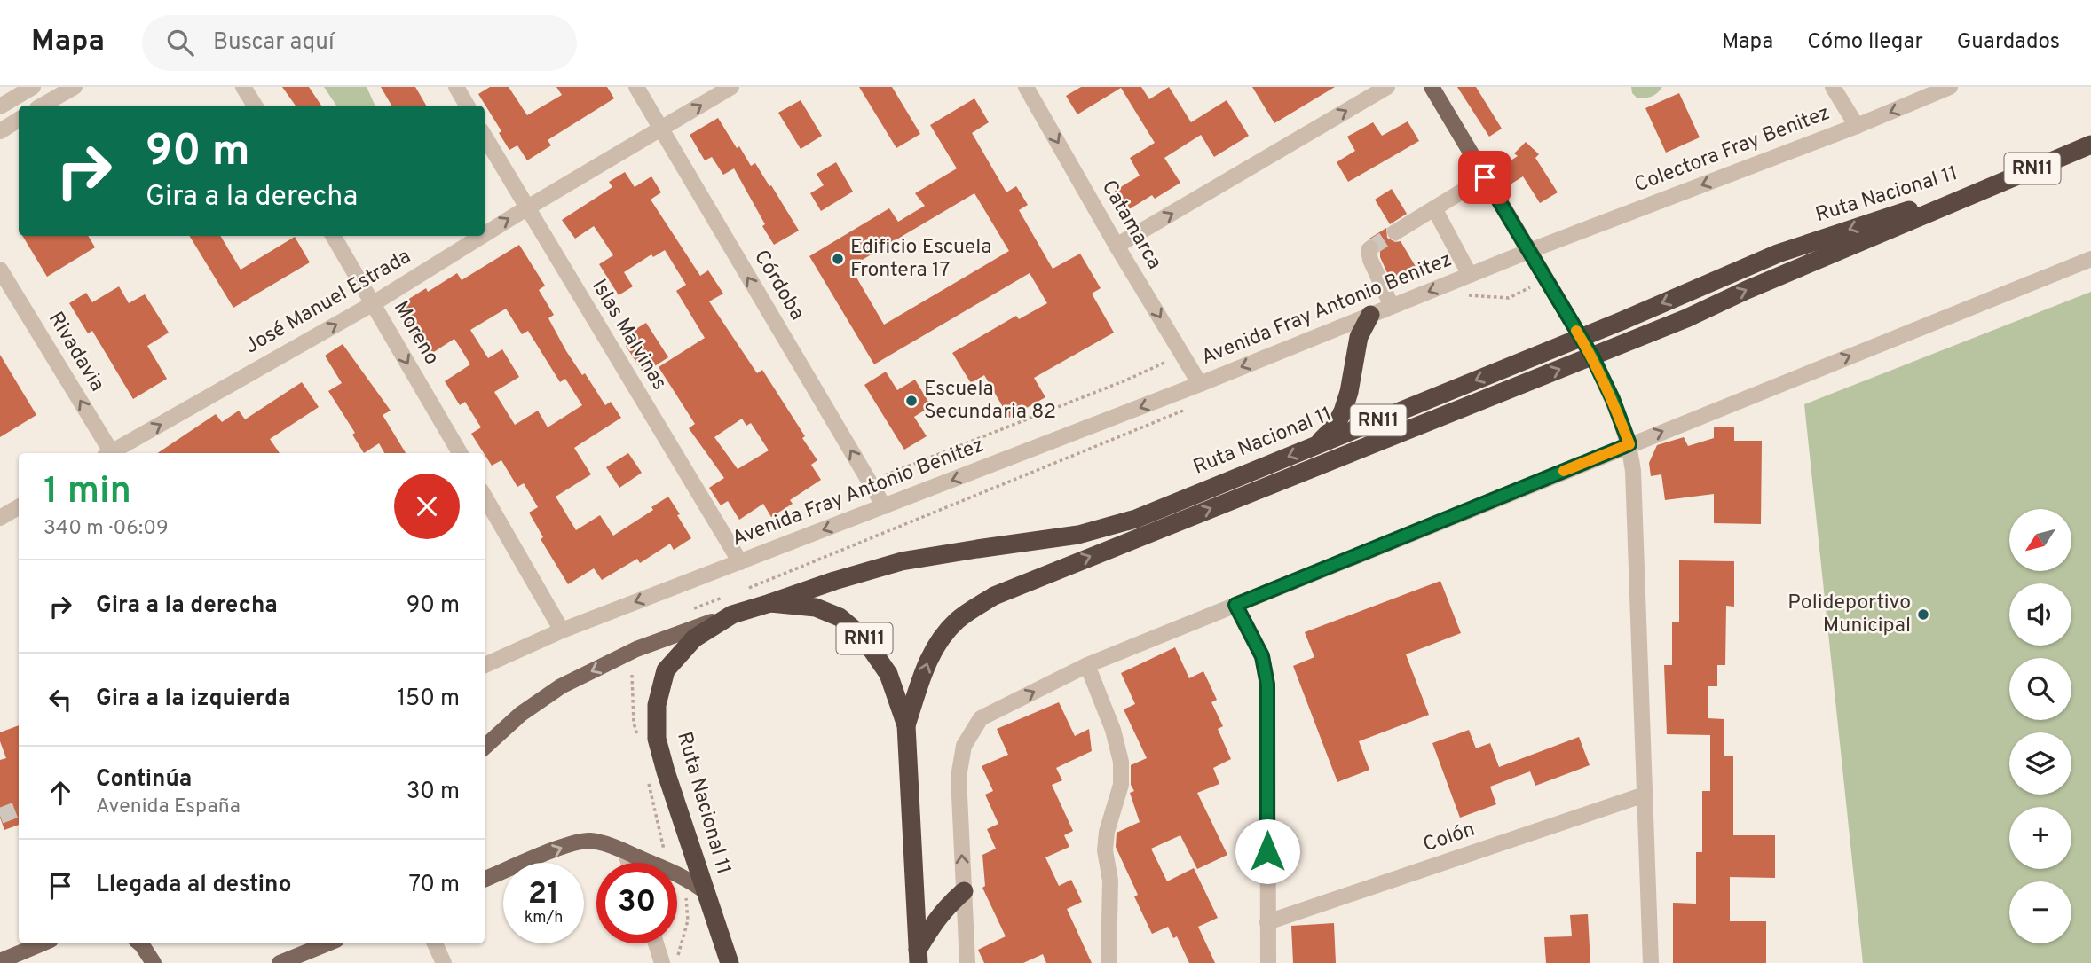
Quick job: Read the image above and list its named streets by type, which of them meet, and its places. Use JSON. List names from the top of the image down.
{
  "streets": {
    "highway": ["RN11", "Ruta Nacional 11"],
    "street": [
      "Colectora Fray Benitez",
      "Catamarca",
      "Córdoba",
      "José Manuel Estrada",
      "Avenida Fray Antonio Benitez",
      "Moreno",
      "Islas Malvinas",
      "Rivadavia",
      "Colón"
    ]
  },
  "crossings": [
    ["Colectora Fray Benitez", "Avenida Fray Antonio Benitez"],
    ["RN11", "Ruta Nacional 11"],
    ["Catamarca", "Avenida Fray Antonio Benitez"],
    ["Córdoba", "José Manuel Estrada"],
    ["Córdoba", "Avenida Fray Antonio Benitez"],
    ["José Manuel Estrada", "Moreno"],
    ["José Manuel Estrada", "Islas Malvinas"],
    ["Avenida Fray Antonio Benitez", "Islas Malvinas"]
  ],
  "one_way": [
    "Colectora Fray Benitez",
    "Catamarca",
    "Córdoba",
    "José Manuel Estrada",
    "Avenida Fray Antonio Benitez",
    "Moreno",
    "Rivadavia"
  ],
  "places": ["Edificio Escuela Frontera 17", "Escuela Secundaria 82", "Polideportivo Municipal"],
  "north": "bottom left",
  "page": {
    "header": "Mapa",
    "search": "Buscar aquí",
    "nav": ["Mapa", "Cómo llegar", "Guardados"],
    "turn": ["90 m", "Gira a la derecha"],
    "heading": ["1 min", "340 m · 06:09"],
    "map_buttons": ["+", "−"],
    "list": [
      {
        "name": "Gira a la derecha",
        "value": "90 m"
      },
      {
        "name": "Gira a la izquierda",
        "value": "150 m"
      },
      {
        "name": "Continúa",
        "note": "Avenida España",
        "value": "30 m"
      },
      {
        "name": "Llegada al destino",
        "value": "70 m"
      }
    ],
    "speed": "21 km/h",
    "limit": "30"
  }
}
